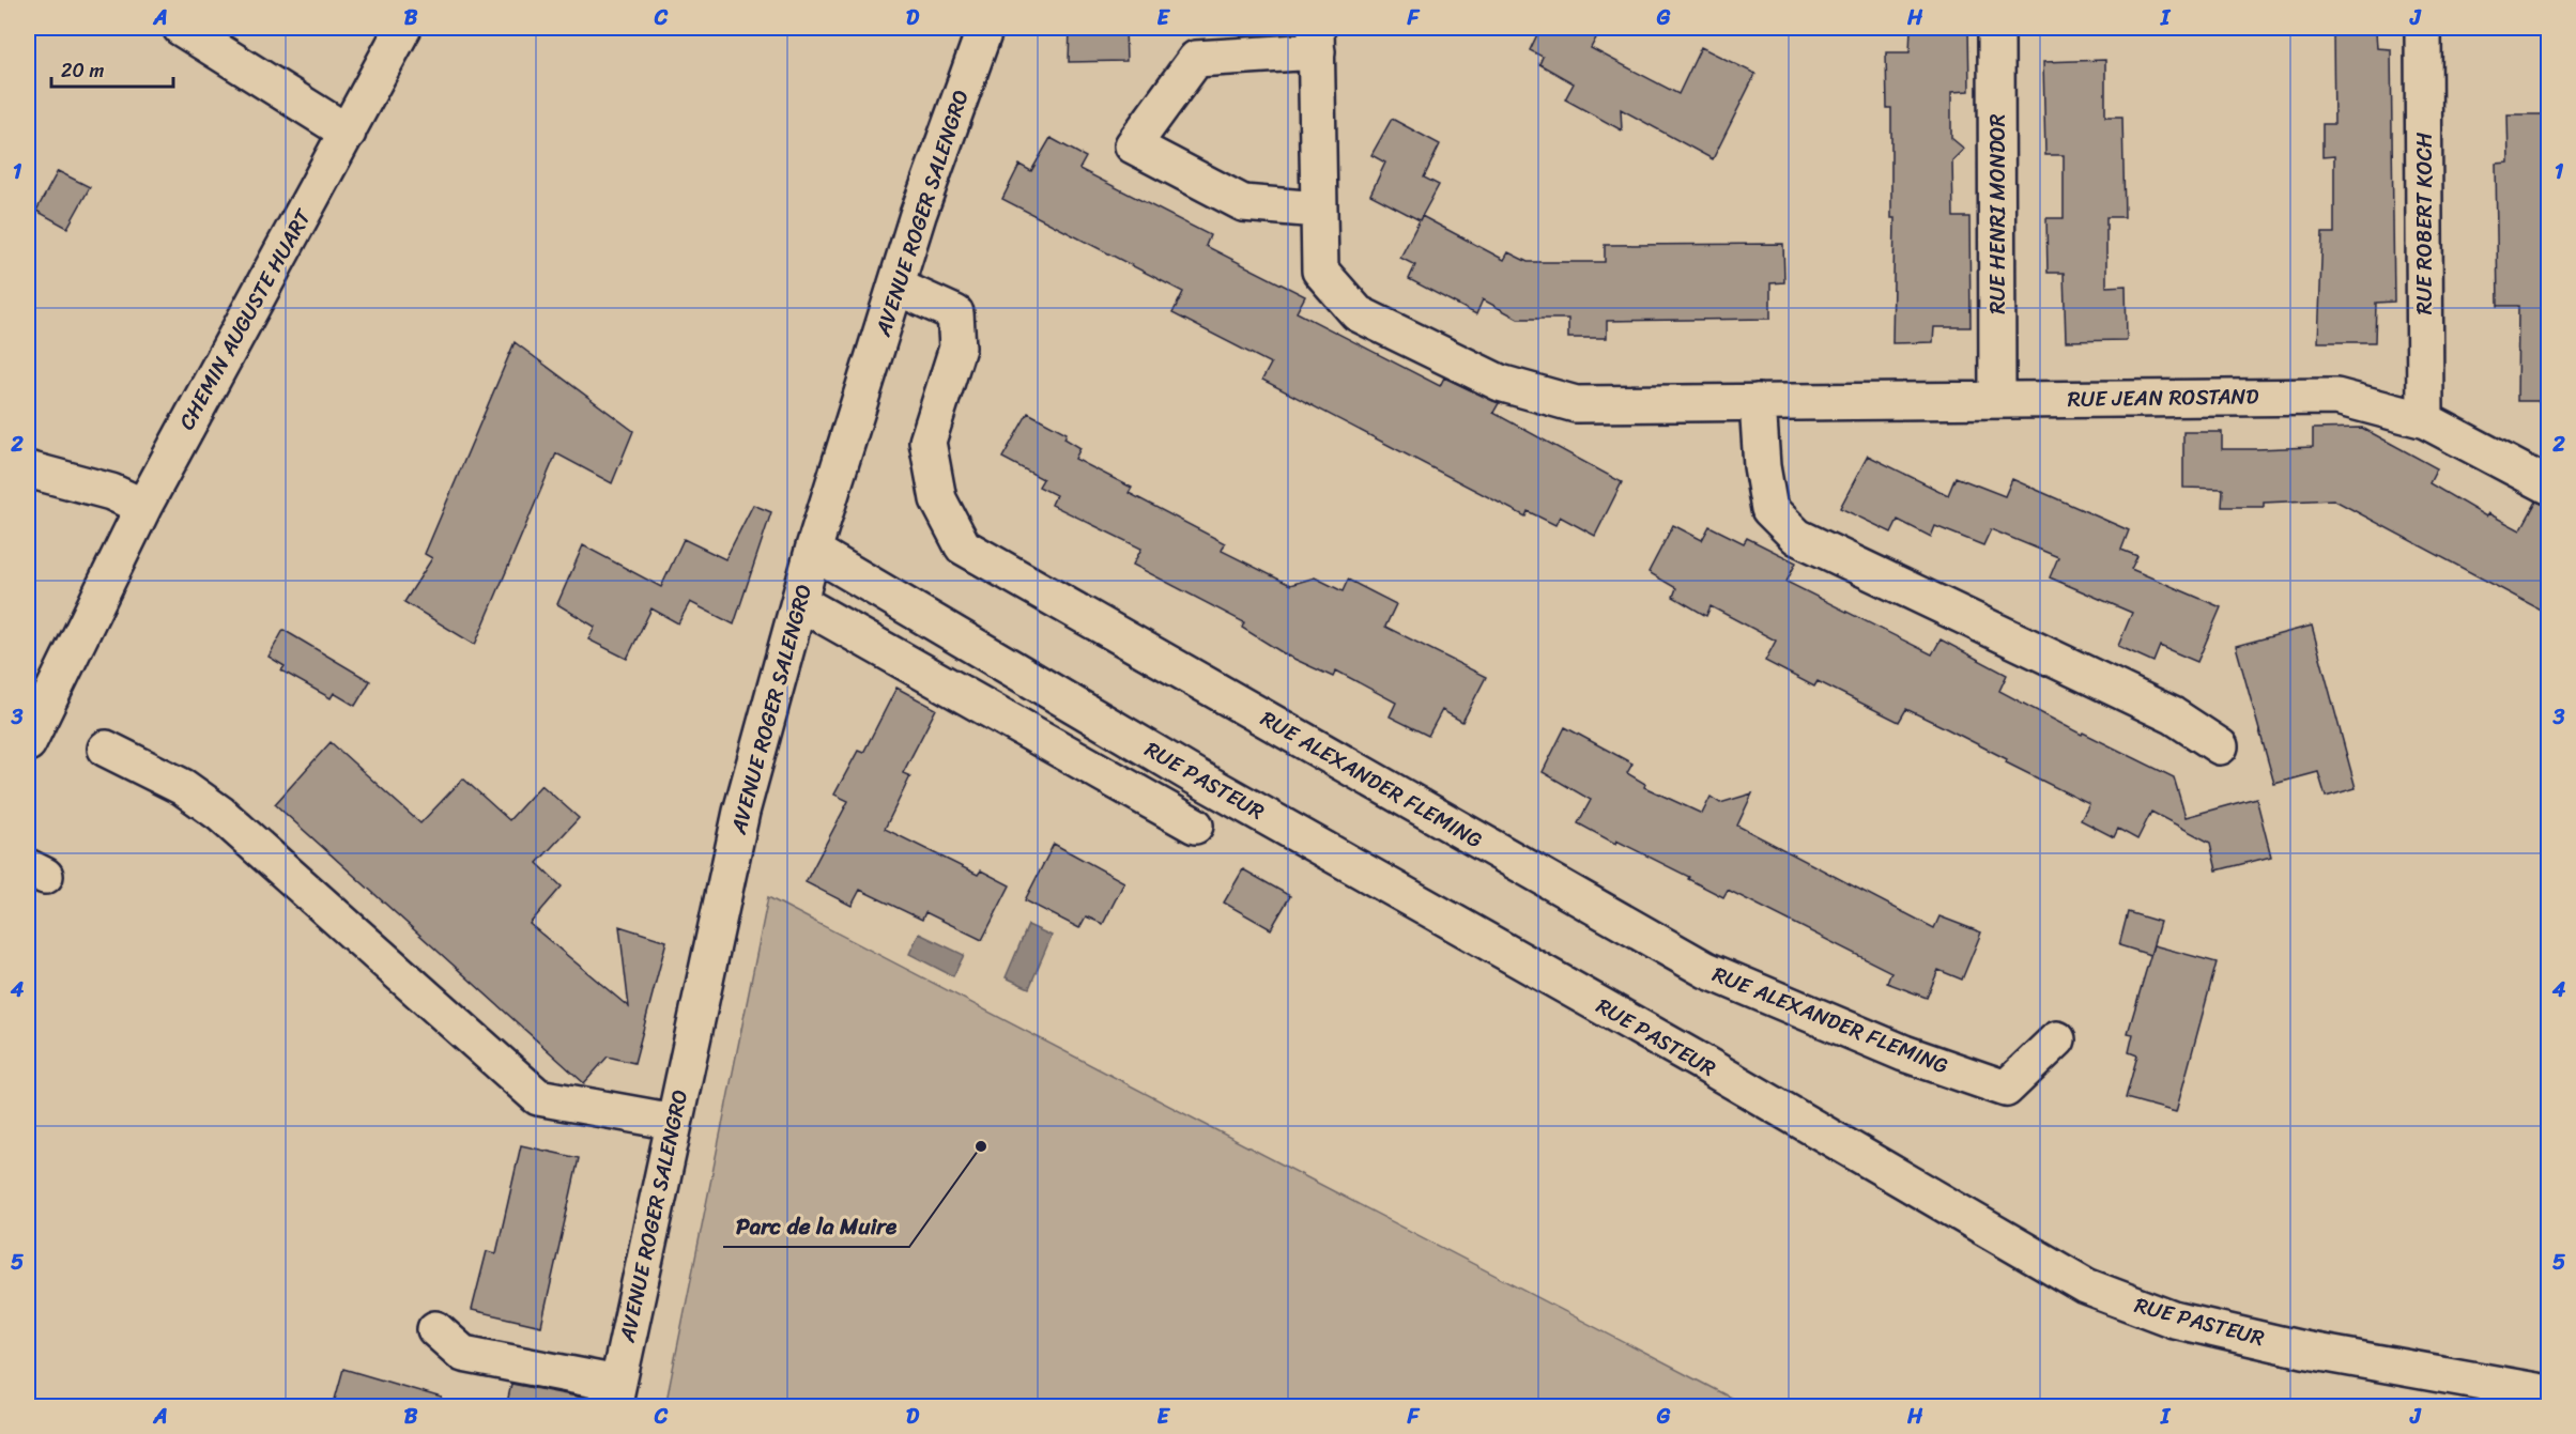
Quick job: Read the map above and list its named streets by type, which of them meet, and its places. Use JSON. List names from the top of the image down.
{
  "streets": {
    "street": [
      "AVENUE ROGER SALENGRO",
      "RUE HENRI MONDOR",
      "RUE ROBERT KOCH",
      "CHEMIN AUGUSTE HUART",
      "RUE JEAN ROSTAND",
      "RUE ALEXANDER FLEMING",
      "RUE PASTEUR"
    ]
  },
  "crossings": [
    ["AVENUE ROGER SALENGRO", "RUE ALEXANDER FLEMING"],
    ["AVENUE ROGER SALENGRO", "RUE PASTEUR"],
    ["RUE HENRI MONDOR", "RUE JEAN ROSTAND"],
    ["RUE ROBERT KOCH", "RUE JEAN ROSTAND"]
  ],
  "places": ["Parc de la Muire"],
  "scale_bar": "20 m",
  "grid": {
    "columns": [
      "A",
      "B",
      "C",
      "D",
      "E",
      "F",
      "G",
      "H",
      "I",
      "J"
    ],
    "rows": [
      "1",
      "2",
      "3",
      "4",
      "5"
    ]
  }
}
